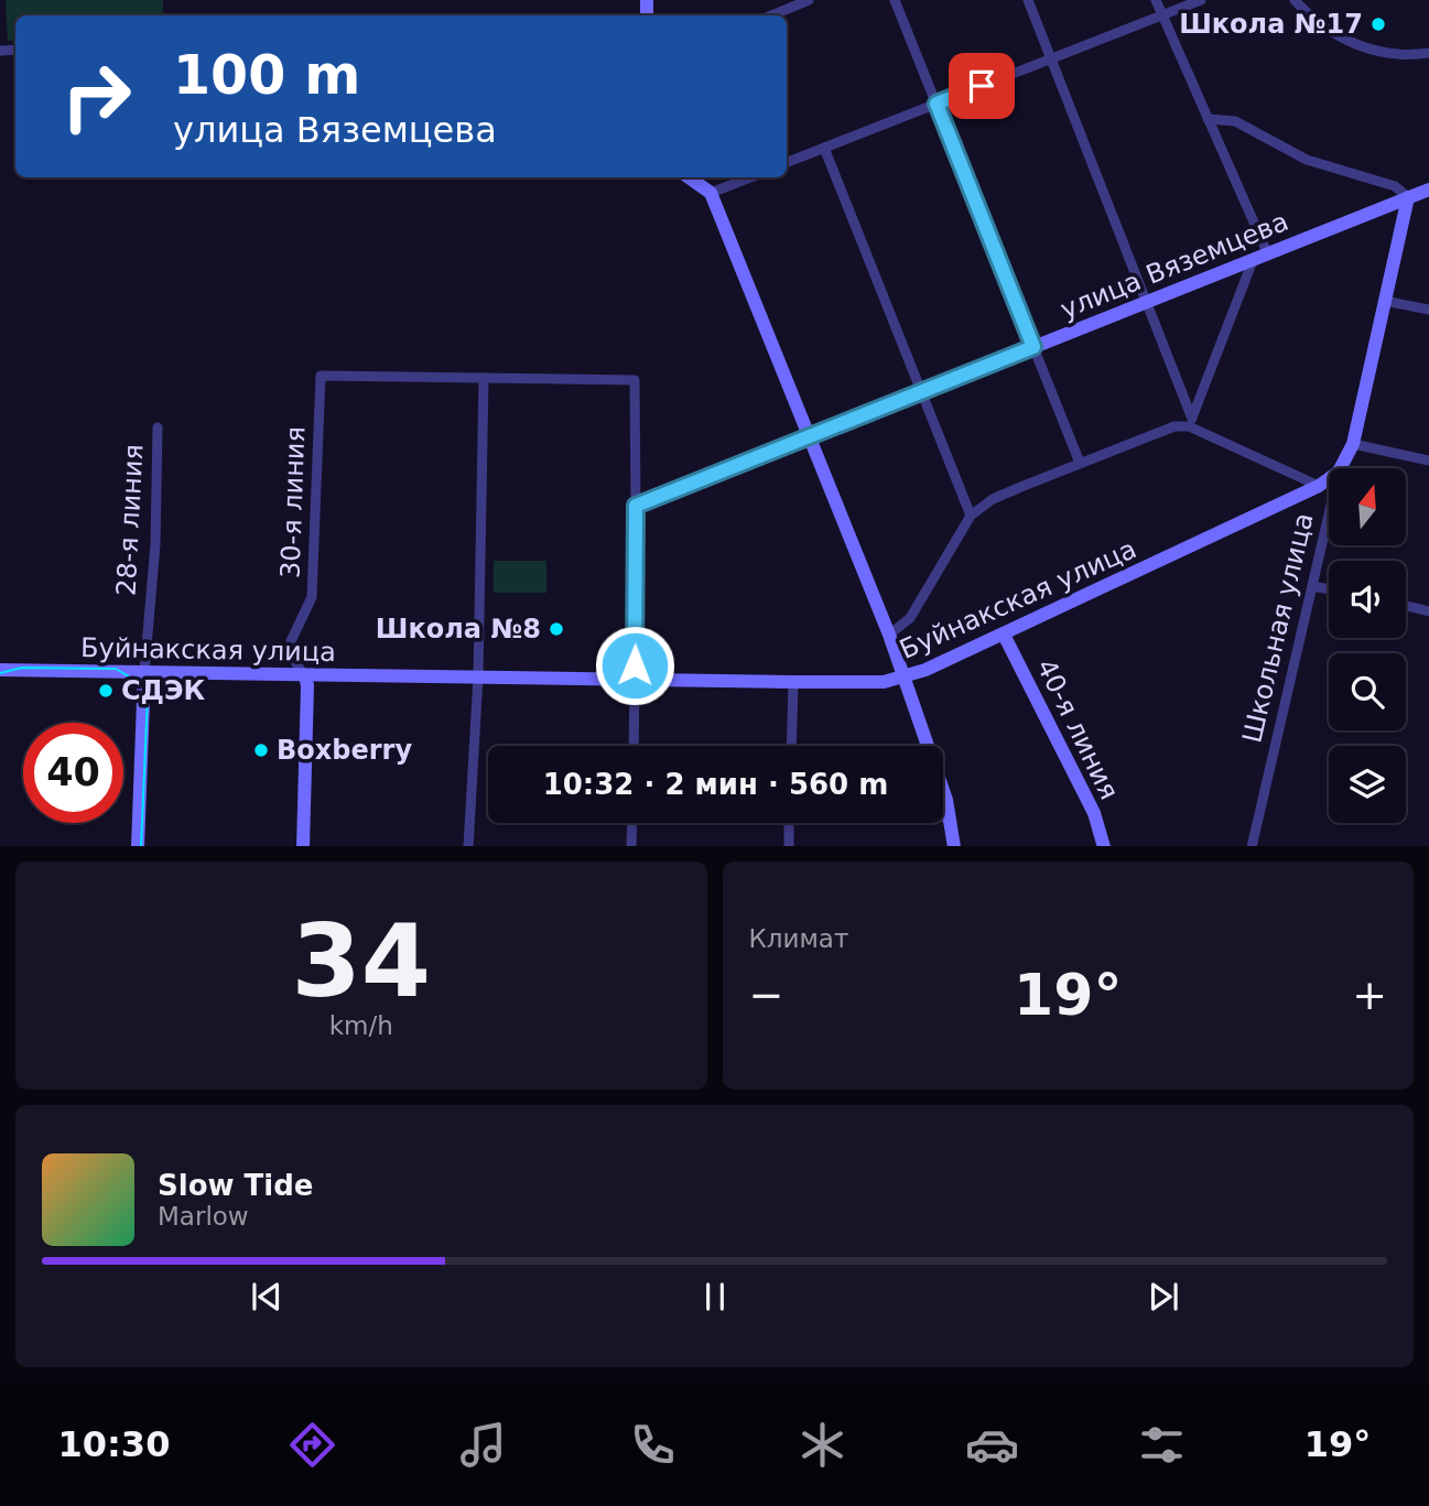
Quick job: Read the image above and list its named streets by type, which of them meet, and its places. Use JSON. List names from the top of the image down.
{
  "streets": {
    "street": [
      "улица Вяземцева",
      "30-я линия",
      "28-я линия",
      "Буйнакская улица",
      "Школьная улица",
      "40-я линия"
    ]
  },
  "crossings": [
    ["улица Вяземцева", "Школьная улица"],
    ["30-я линия", "Буйнакская улица"],
    ["28-я линия", "Буйнакская улица"],
    ["Буйнакская улица", "40-я линия"]
  ],
  "places": [
    "Школа №17",
    "Школа №8",
    "СДЭК",
    "Boxberry"
  ],
  "north": "top",
  "page": {
    "turn": ["100 m", "улица Вяземцева"],
    "limit": "40",
    "trip": "10:32 · 2 мин · 560 m",
    "tile": [
      ["34", "km/h"],
      "Климат"
    ],
    "heat": ["−", "19°", "+"],
    "song": ["Slow Tide", "Marlow"],
    "tabs": ["10:30", "19°"]
  }
}
